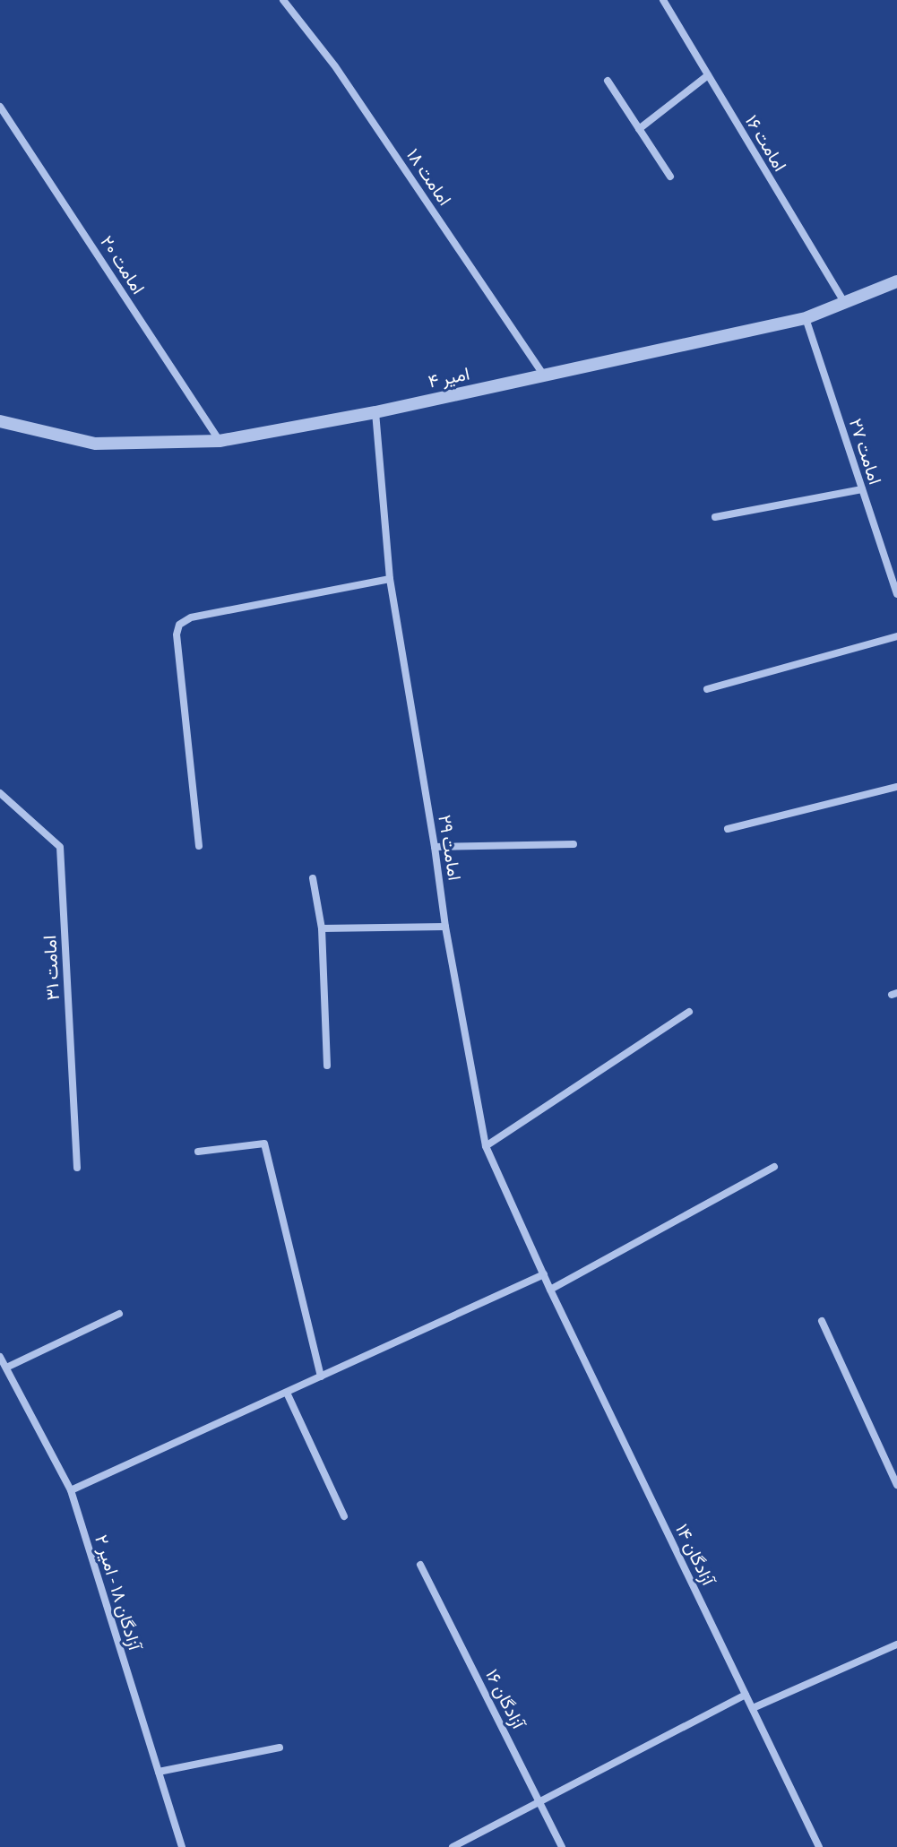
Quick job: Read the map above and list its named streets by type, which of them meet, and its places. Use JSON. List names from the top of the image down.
{
  "streets": {
    "street": [
      "امامت ۱۶",
      "امامت ۱۸",
      "امامت ۲۰",
      "امیر ۴",
      "امامت ۲۷",
      "امامت ۲۹",
      "امامت ۳۱",
      "آزادگان ۱۴",
      "آزادگان ۱۸ - امیر ۲",
      "آزادگان ۱۶"
    ]
  },
  "crossings": [
    ["امامت ۱۶", "امیر ۴"],
    ["امامت ۱۸", "امیر ۴"],
    ["امامت ۲۰", "امیر ۴"],
    ["امیر ۴", "امامت ۲۷"],
    ["امیر ۴", "امامت ۲۹"],
    ["امامت ۲۹", "آزادگان ۱۴"]
  ]
}
